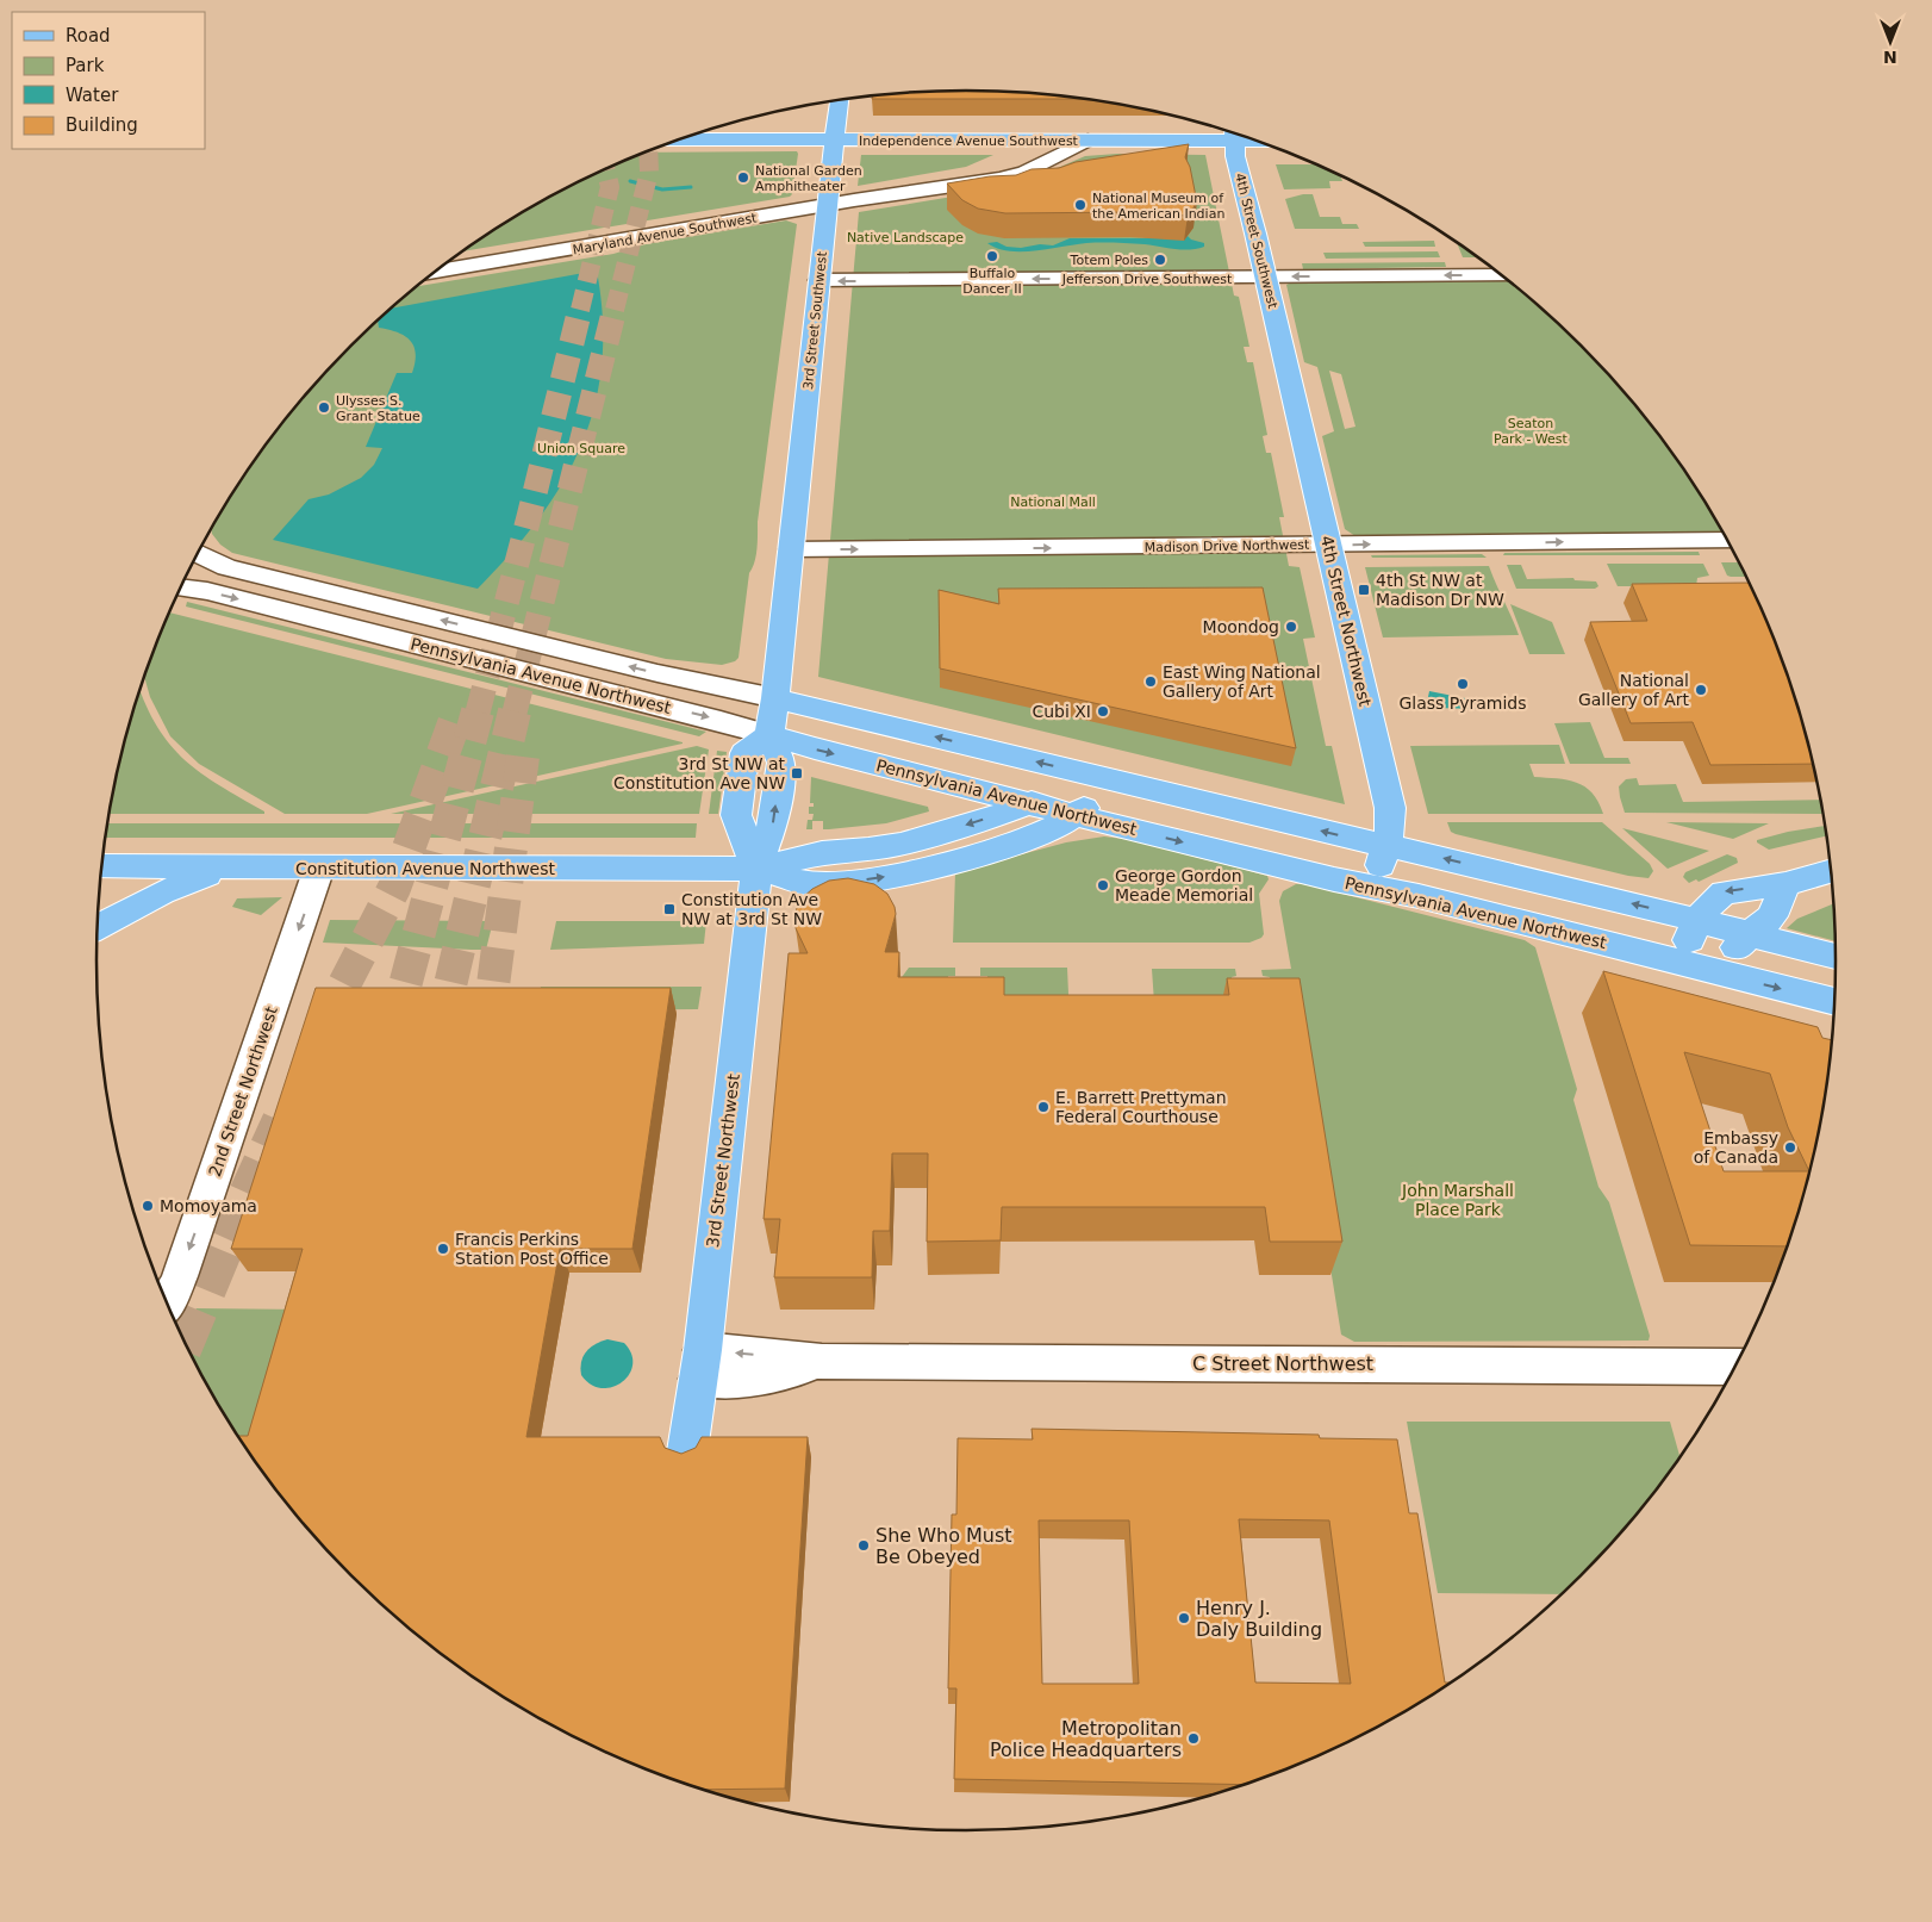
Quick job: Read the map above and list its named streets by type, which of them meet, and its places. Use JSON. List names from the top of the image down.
{
  "streets": {
    "main road": [
      "Independence Avenue Southwest",
      "4th Street Southwest",
      "3rd Street Southwest",
      "4th Street Northwest",
      "Pennsylvania Avenue Northwest",
      "Constitution Avenue Northwest",
      "3rd Street Northwest"
    ],
    "street": [
      "Maryland Avenue Southwest",
      "Jefferson Drive Southwest",
      "Madison Drive Northwest",
      "2nd Street Northwest",
      "C Street Northwest"
    ]
  },
  "crossings": [
    ["Independence Avenue Southwest", "Maryland Avenue Southwest"],
    ["Independence Avenue Southwest", "4th Street Southwest"],
    ["Independence Avenue Southwest", "3rd Street Southwest"],
    ["Maryland Avenue Southwest", "3rd Street Southwest"],
    ["4th Street Southwest", "Jefferson Drive Southwest"],
    ["4th Street Southwest", "4th Street Northwest"],
    ["Jefferson Drive Southwest", "3rd Street Southwest"],
    ["3rd Street Southwest", "Madison Drive Northwest"],
    ["Madison Drive Northwest", "4th Street Northwest"],
    ["4th Street Northwest", "Pennsylvania Avenue Northwest"],
    ["Pennsylvania Avenue Northwest", "Constitution Avenue Northwest"],
    ["Pennsylvania Avenue Northwest", "3rd Street Northwest"],
    ["Constitution Avenue Northwest", "2nd Street Northwest"],
    ["Constitution Avenue Northwest", "3rd Street Northwest"],
    ["3rd Street Northwest", "C Street Northwest"]
  ],
  "one_way": ["Jefferson Drive Southwest", "Madison Drive Northwest", "2nd Street Northwest"],
  "parks": [
    "Native Landscape",
    "Seaton Park - West",
    "Union Square",
    "National Mall",
    "John Marshall Place Park"
  ],
  "places": {
    "other": [
      "National Garden Amphitheater",
      "National Museum of the American Indian",
      "Buffalo Dancer II",
      "Totem Poles",
      "Ulysses S. Grant Statue",
      "Moondog",
      "East Wing National Gallery of Art",
      "Glass Pyramids",
      "National Gallery of Art",
      "Cubi XI",
      "George Gordon Meade Memorial",
      "E. Barrett Prettyman Federal Courthouse",
      "Embassy of Canada",
      "Momoyama",
      "Francis Perkins Station Post Office",
      "She Who Must Be Obeyed",
      "Henry J. Daly Building",
      "Metropolitan Police Headquarters"
    ],
    "transit": ["4th St NW at Madison Dr NW", "3rd St NW at Constitution Ave NW", "Constitution Ave NW at 3rd St NW"]
  },
  "legend": [
    "Road",
    "Park",
    "Water",
    "Building"
  ],
  "north": "bottom"
}
